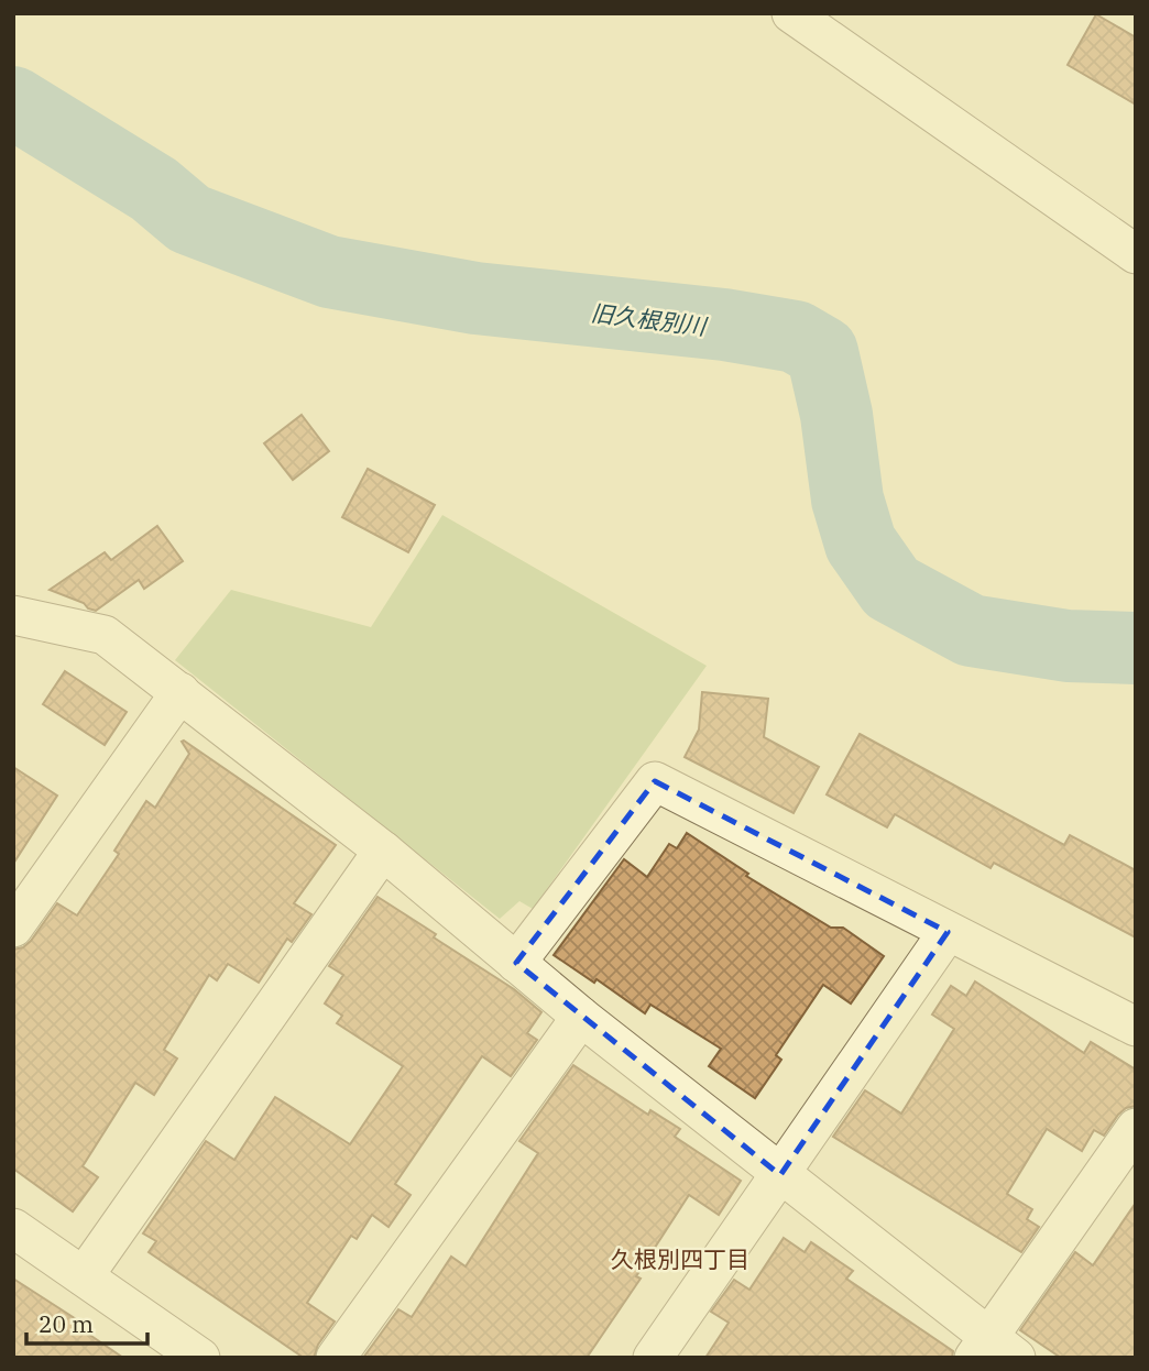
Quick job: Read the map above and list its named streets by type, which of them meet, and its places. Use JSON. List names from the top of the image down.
{
  "districts": ["久根別四丁目"],
  "water": ["旧久根別川"],
  "scale_bar": "20 m"
}
